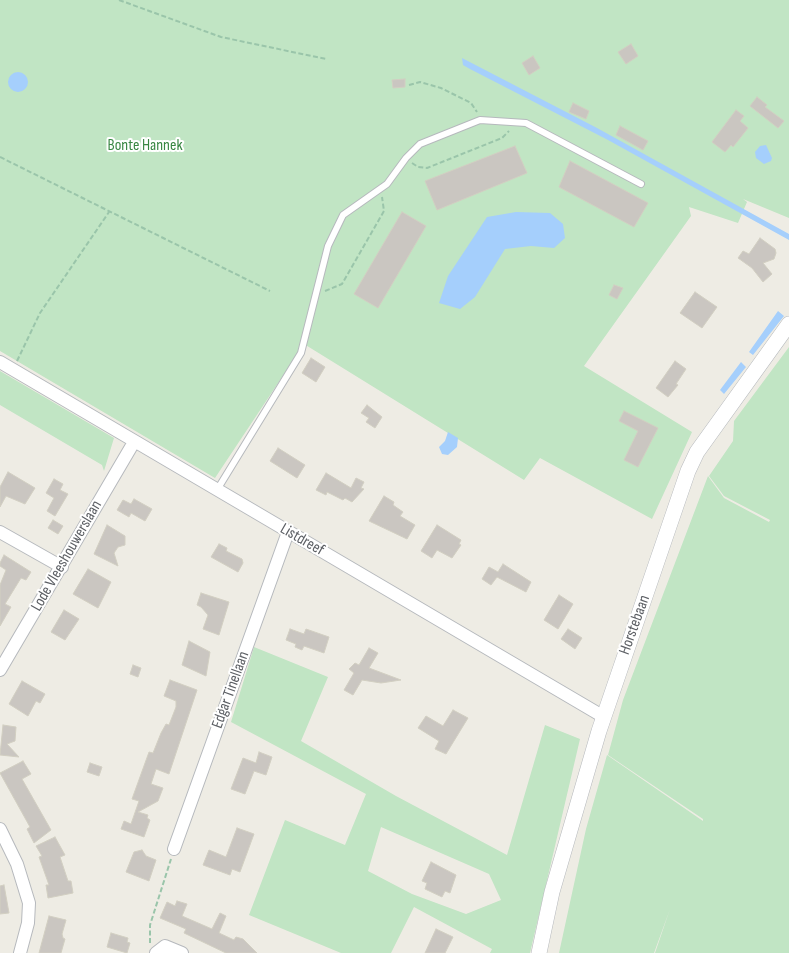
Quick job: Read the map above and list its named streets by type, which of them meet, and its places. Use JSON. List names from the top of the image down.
{
  "streets": {
    "street": [
      "Listdreef",
      "Lode Vleeshouwerslaan",
      "Horstebaan",
      "Edgar Tinellaan"
    ]
  },
  "crossings": [
    ["Listdreef", "Lode Vleeshouwerslaan"],
    ["Listdreef", "Horstebaan"],
    ["Listdreef", "Edgar Tinellaan"]
  ],
  "parks": ["Bonte Hannek"]
}
